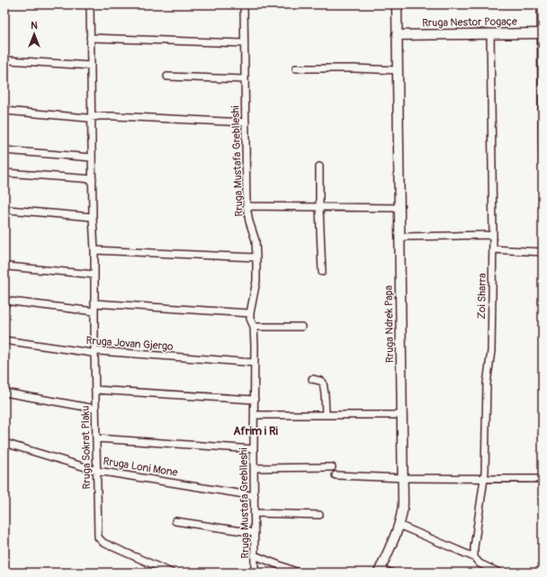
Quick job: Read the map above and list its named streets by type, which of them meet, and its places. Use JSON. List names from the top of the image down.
{
  "streets": {
    "street": [
      "Rruga Nestor Pogaçe",
      "Rruga Mustafa Greblleshi",
      "Zoi Sharra",
      "Rruga Ndrek Papa",
      "Rruga Jovan Gjergo",
      "Rruga Sokrat Plaku",
      "Rruga Loni Mone"
    ]
  },
  "crossings": [
    ["Rruga Nestor Pogaçe", "Zoi Sharra"],
    ["Rruga Nestor Pogaçe", "Rruga Ndrek Papa"],
    ["Rruga Mustafa Greblleshi", "Rruga Jovan Gjergo"],
    ["Rruga Mustafa Greblleshi", "Rruga Loni Mone"],
    ["Rruga Jovan Gjergo", "Rruga Sokrat Plaku"],
    ["Rruga Sokrat Plaku", "Rruga Loni Mone"]
  ],
  "districts": ["Afrim i Ri"],
  "north": "top"
}
